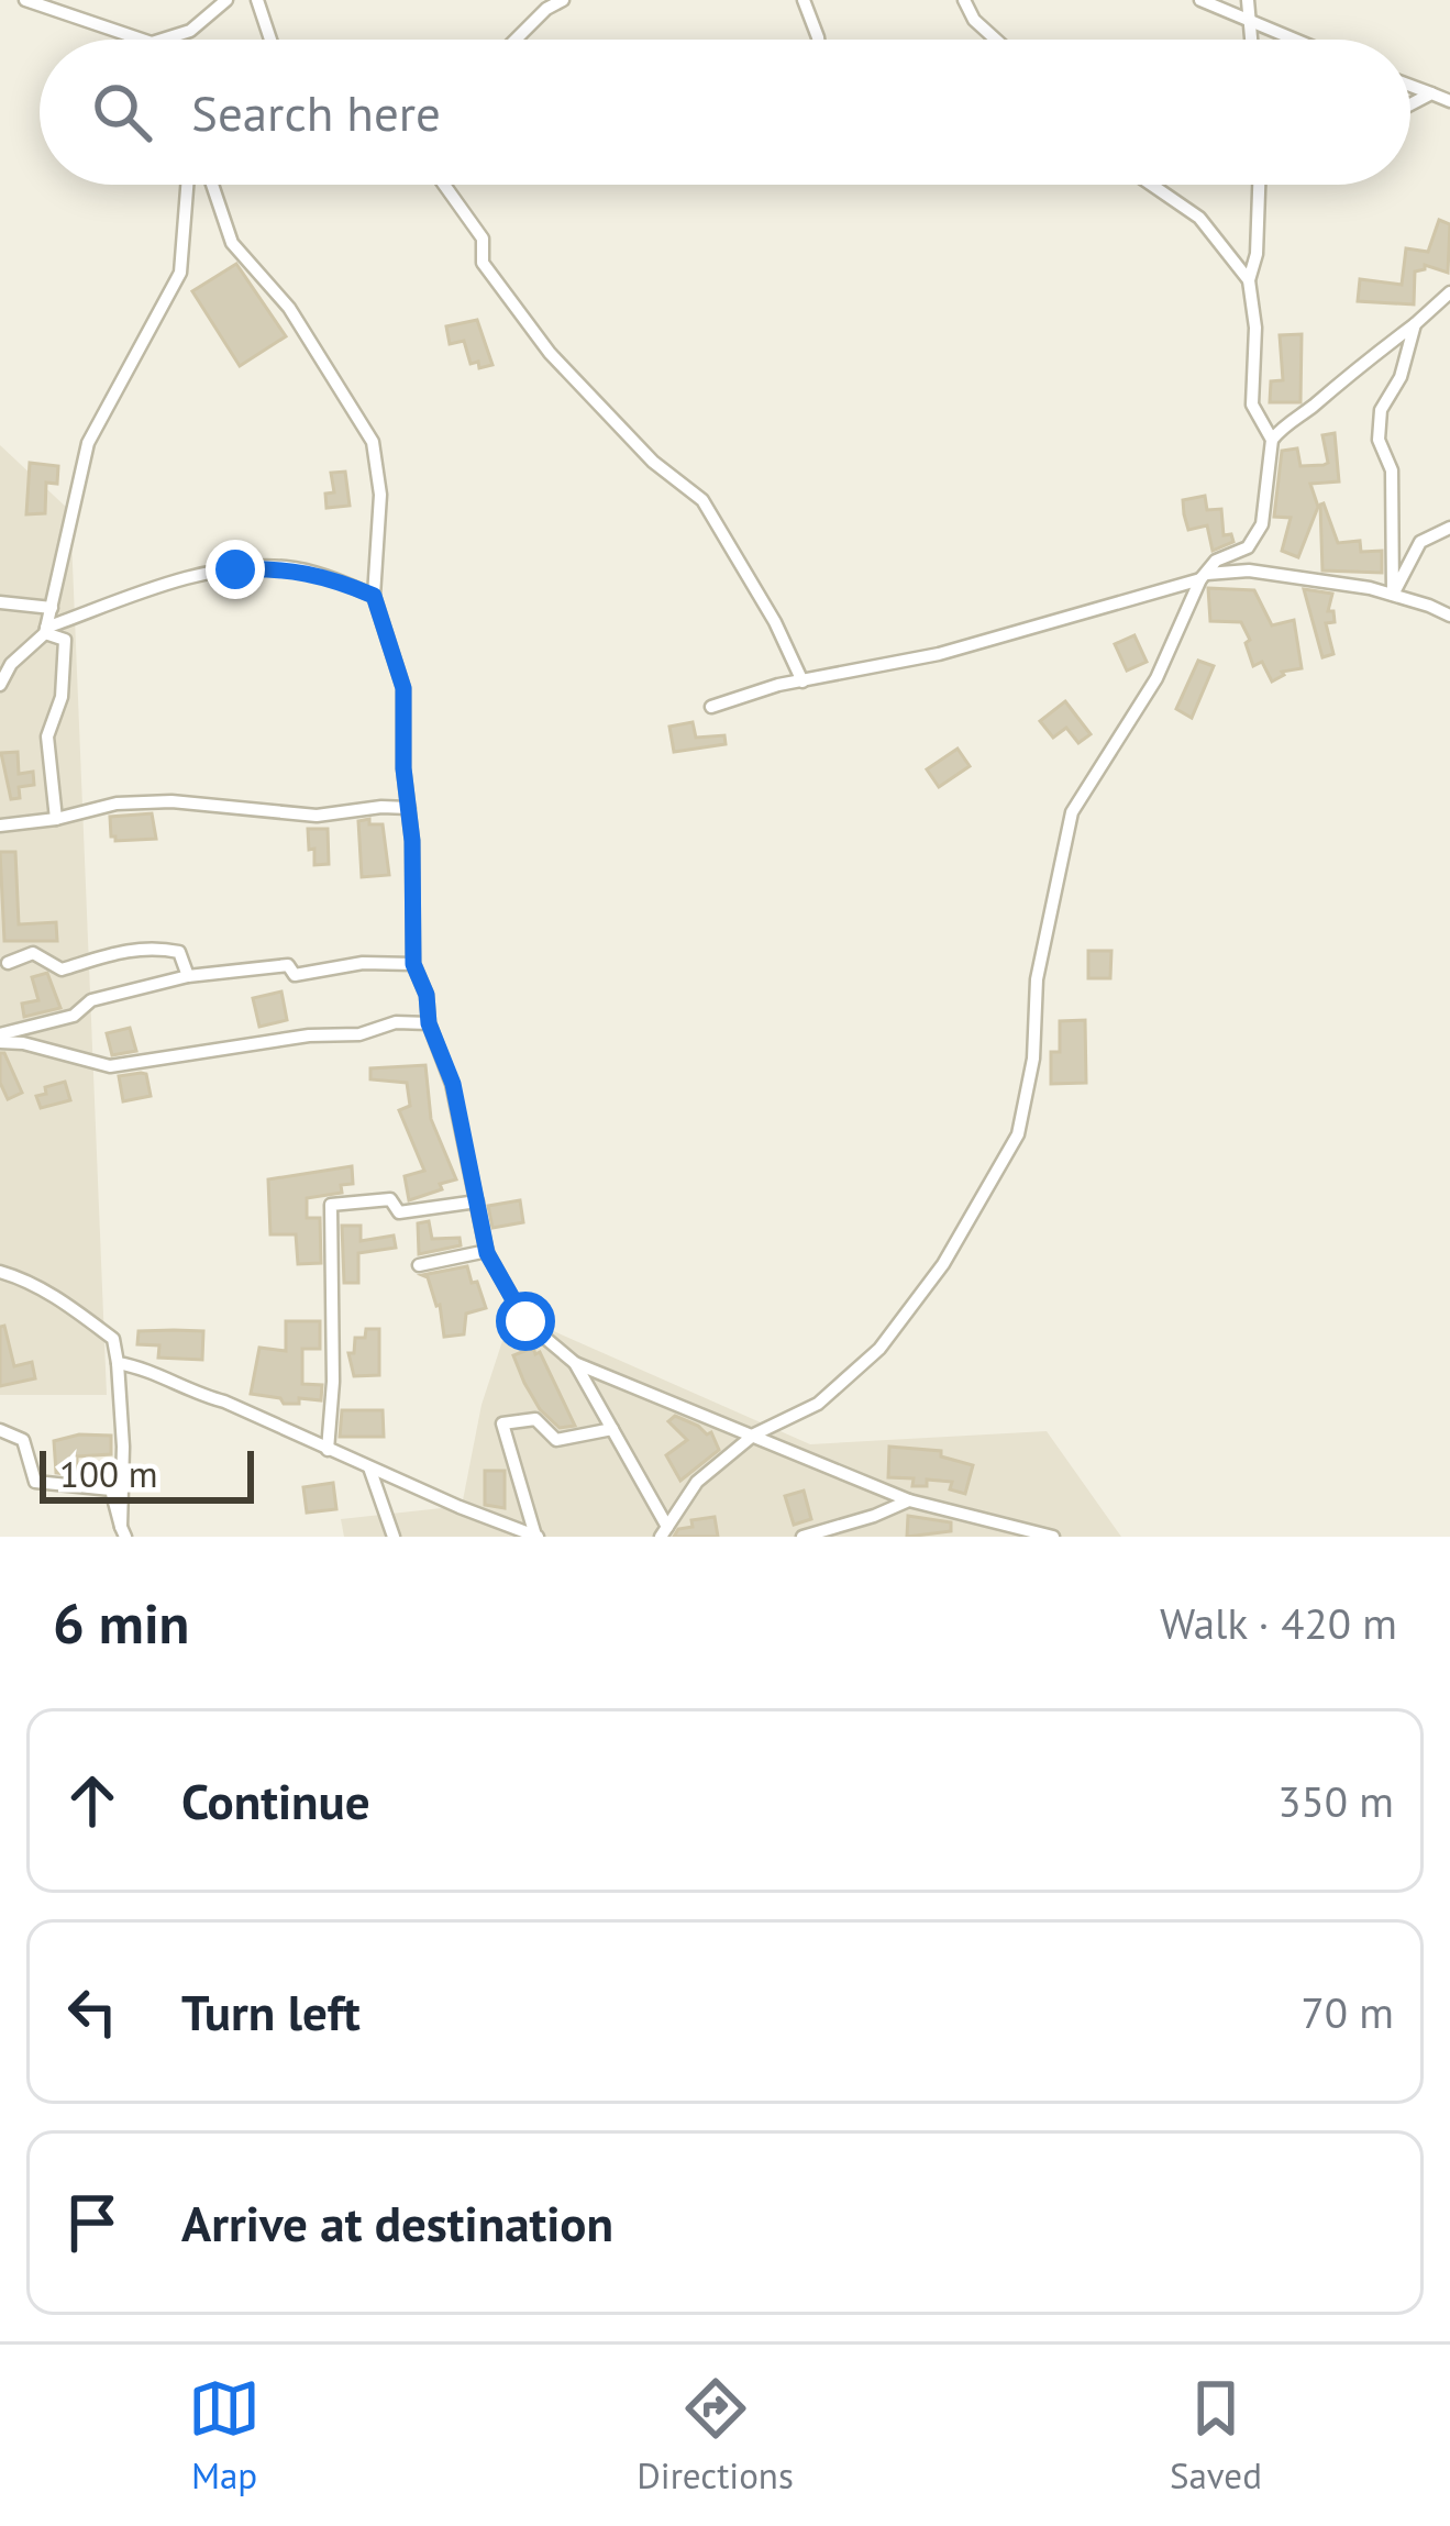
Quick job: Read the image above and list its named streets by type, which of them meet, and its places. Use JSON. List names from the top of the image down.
{
  "scale_bar": "100 m",
  "page": {
    "search": "Search here",
    "scale": "100 m",
    "heading": ["6 min", "Walk · 420 m"],
    "list": [
      ["Continue", "350 m"],
      ["Turn left", "70 m"],
      "Arrive at destination"
    ],
    "nav": ["Map", "Directions", "Saved"]
  }
}
